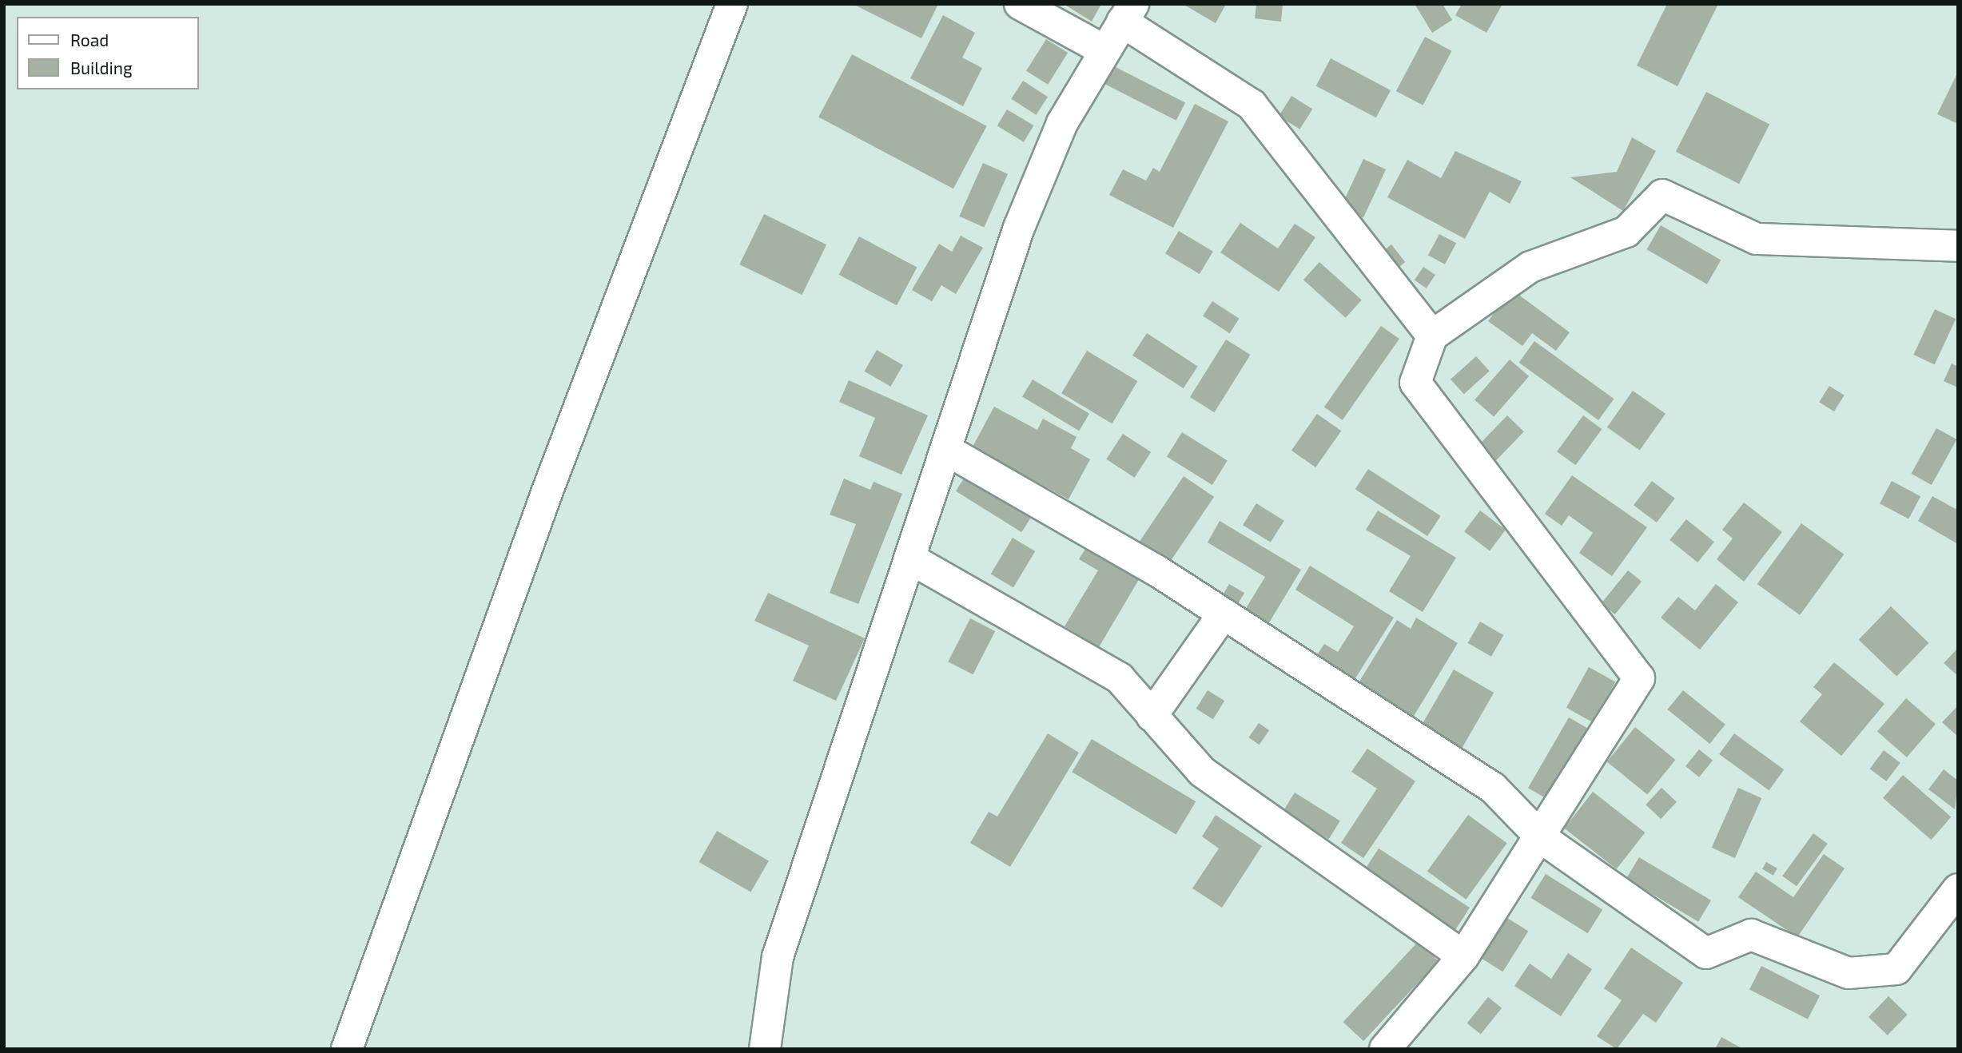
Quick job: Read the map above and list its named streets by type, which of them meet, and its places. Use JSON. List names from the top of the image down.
{
  "legend": ["Road", "Building"]
}
